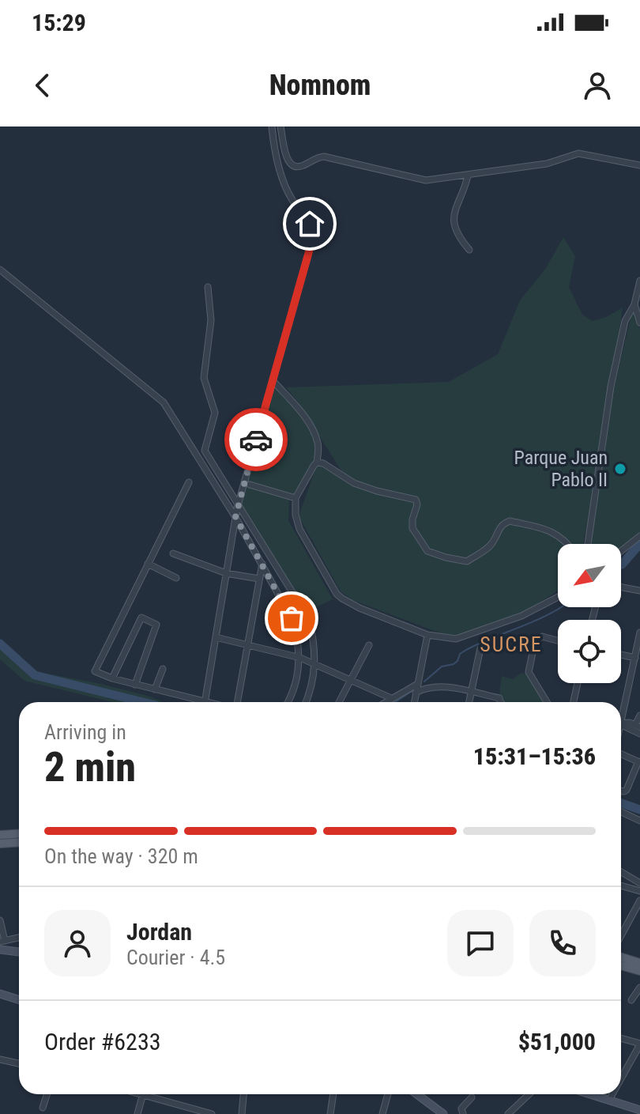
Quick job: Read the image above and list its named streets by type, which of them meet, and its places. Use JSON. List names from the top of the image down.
{
  "districts": ["SUCRE"],
  "places": ["Parque Juan Pablo II"],
  "north": "bottom left",
  "page": {
    "status": "15:29",
    "header": "Nomnom",
    "heading": ["2 min", "Arriving in", "15:31–15:36"],
    "panel": [
      "Jordan",
      "Courier · 4.5",
      "Order #6233",
      "$51,000"
    ],
    "bar": "On the way · 320 m"
  }
}
